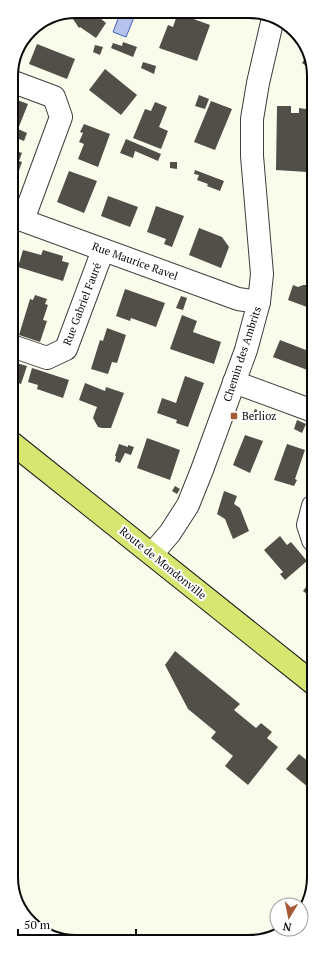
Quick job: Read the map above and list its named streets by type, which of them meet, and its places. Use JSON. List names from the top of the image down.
{
  "streets": {
    "main road": ["Route de Mondonville"],
    "street": ["Rue Maurice Ravel", "Rue Gabriel Fauré", "Chemin des Ambrits"]
  },
  "crossings": [
    ["Rue Maurice Ravel", "Rue Gabriel Fauré"],
    ["Rue Maurice Ravel", "Chemin des Ambrits"],
    ["Chemin des Ambrits", "Route de Mondonville"]
  ],
  "places": {
    "transit": ["Berlioz"]
  },
  "scale_bar": "50 m",
  "north": "bottom"
}
